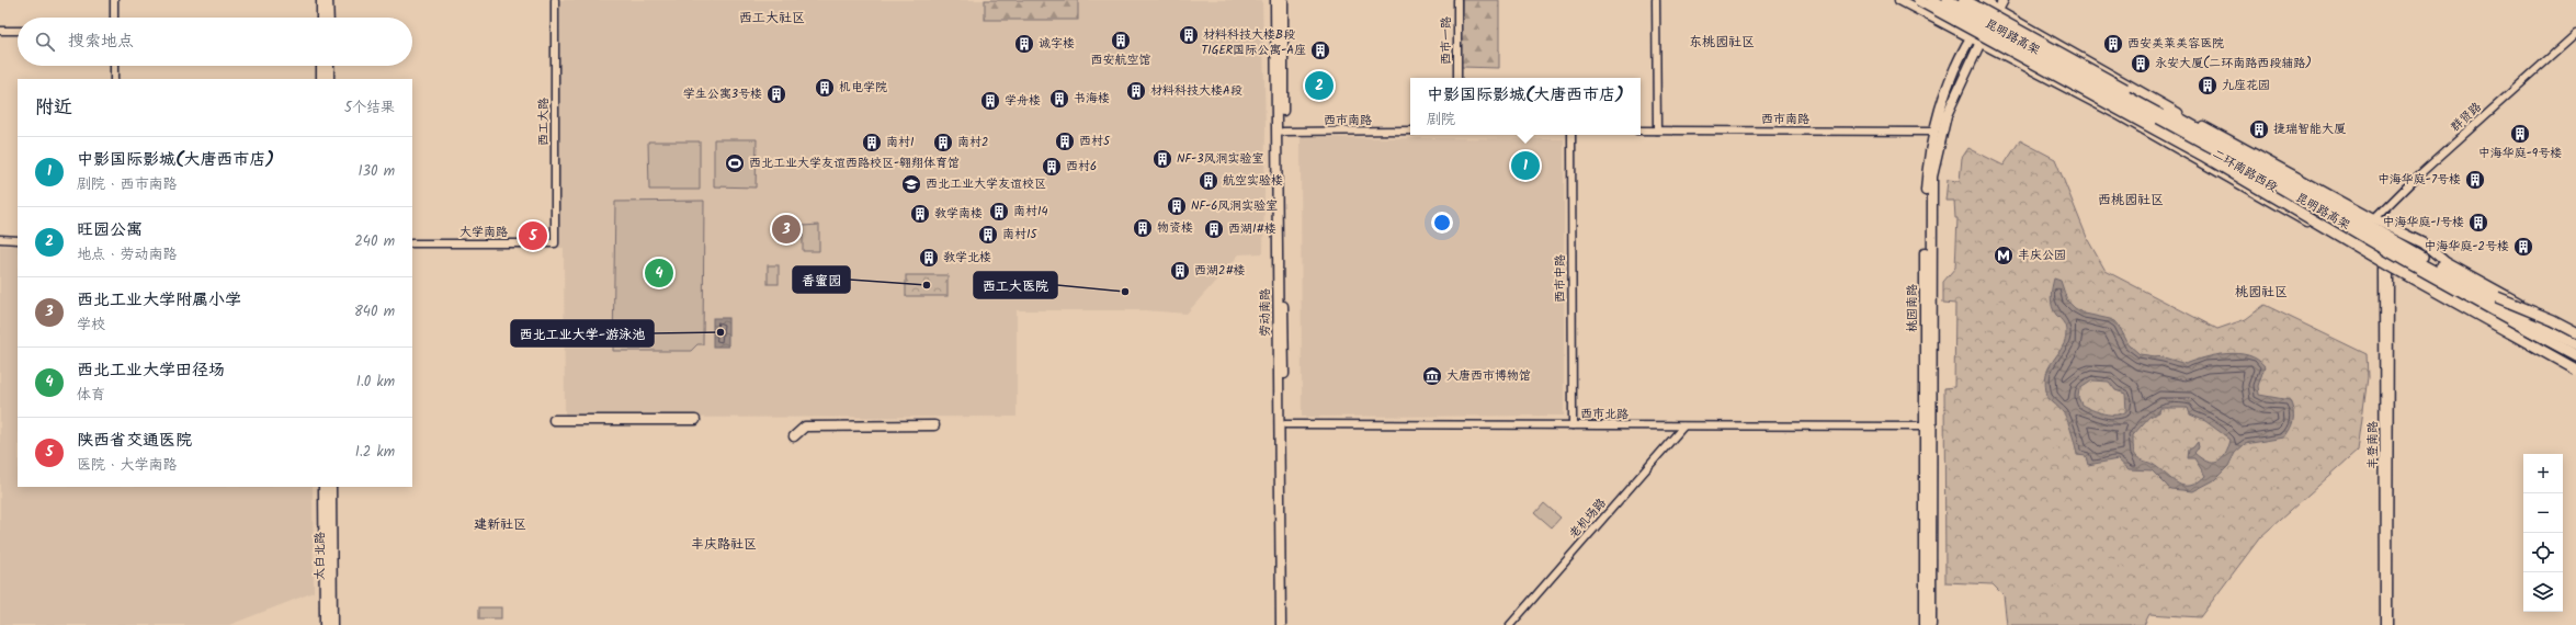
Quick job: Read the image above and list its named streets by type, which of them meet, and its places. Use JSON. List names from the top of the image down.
{
  "streets": {
    "highway": ["昆明路高架", "二环南路西段"],
    "main road": ["桃园南路", "劳动南路", "太白北路"],
    "street": [
      "西市一路",
      "群贤路",
      "西市南路",
      "西工大路",
      "大学南路",
      "西市中路",
      "西市北路",
      "丰登南路",
      "老机场路"
    ]
  },
  "crossings": [
    ["昆明路高架", "二环南路西段"],
    ["群贤路", "二环南路西段"],
    ["西市南路", "桃园南路"],
    ["西市南路", "劳动南路"],
    ["西工大路", "大学南路"],
    ["二环南路西段", "桃园南路"],
    ["二环南路西段", "丰登南路"],
    ["西市中路", "西市北路"],
    ["桃园南路", "西市北路"],
    ["劳动南路", "西市北路"],
    ["西市北路", "老机场路"]
  ],
  "districts": [
    "西工大社区",
    "东桃园社区",
    "西桃园社区",
    "桃园社区",
    "建新社区",
    "丰庆路社区"
  ],
  "places": {
    "building": [
      "材料科技大楼B段",
      "西安航空馆",
      "诚字楼",
      "西安美莱美容医院",
      "TIGER国际公寓-A座",
      "永安大厦(二环南路西段辅路)",
      "九座花园",
      "机电学院",
      "材料科技大楼A段",
      "学生公寓3号楼",
      "书海楼",
      "学舟楼",
      "捷瑞智能大厦",
      "中海华庭-9号楼",
      "西村5",
      "南村1",
      "南村2",
      "NF-3风洞实验室",
      "西村6",
      "中海华庭-7号楼",
      "航空实验楼",
      "NF-6风洞实验室",
      "南村14",
      "教学南楼",
      "中海华庭-1号楼",
      "物资楼",
      "西湖1#楼",
      "南村15",
      "中海华庭-2号楼",
      "教学北楼",
      "西湖2#楼"
    ],
    "sports": ["西北工业大学友谊西路校区-翱翔体育馆"],
    "school or university": ["西北工业大学友谊校区"],
    "metro station": ["丰庆公园"],
    "other": ["香蜜园", "西工大医院", "西北工业大学-游泳池"],
    "museum": ["大唐西市博物馆"]
  },
  "page": {
    "search": "搜索地点",
    "pins": [
      "2",
      "1",
      "3",
      "5",
      "4"
    ],
    "popup": ["中影国际影城(大唐西市店)", "剧院"],
    "heading": ["附近", "5个结果"],
    "list": [
      {
        "mark": "1",
        "name": "中影国际影城(大唐西市店)",
        "note": "剧院 · 西市南路",
        "value": "130 m"
      },
      {
        "mark": "2",
        "name": "旺园公寓",
        "note": "地点 · 劳动南路",
        "value": "240 m"
      },
      {
        "mark": "3",
        "name": "西北工业大学附属小学",
        "note": "学校",
        "value": "840 m"
      },
      {
        "mark": "4",
        "name": "西北工业大学田径场",
        "note": "体育",
        "value": "1.0 km"
      },
      {
        "mark": "5",
        "name": "陕西省交通医院",
        "note": "医院 · 大学南路",
        "value": "1.2 km"
      }
    ],
    "map_buttons": ["+", "−"]
  }
}
